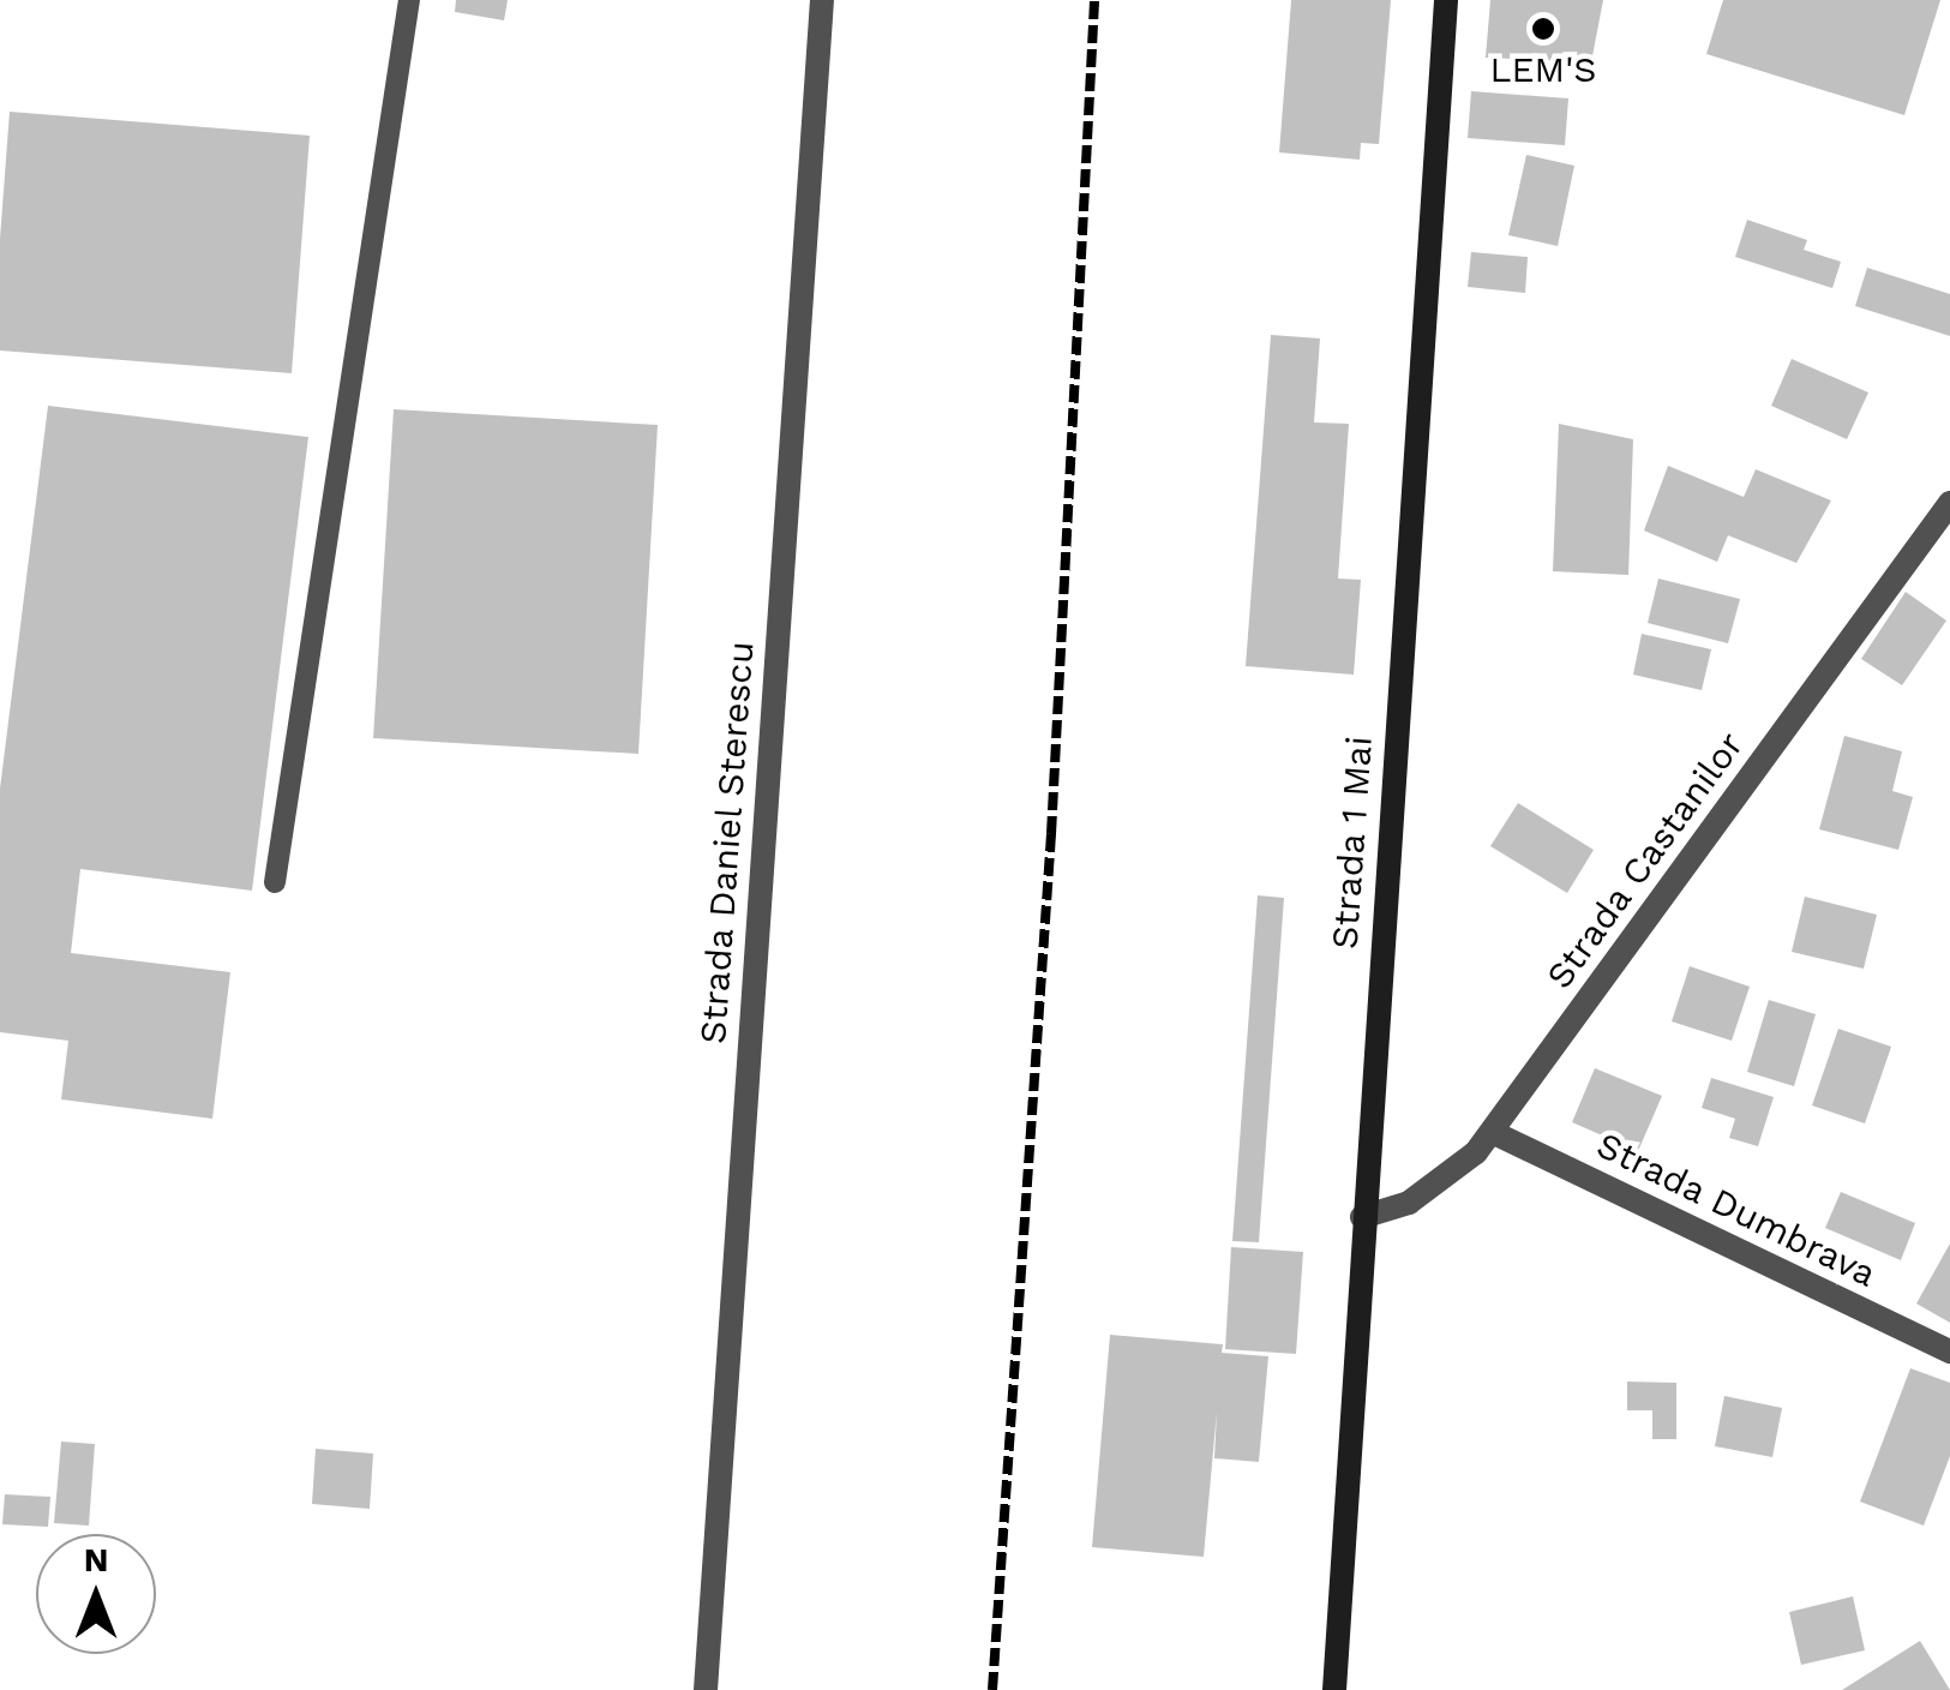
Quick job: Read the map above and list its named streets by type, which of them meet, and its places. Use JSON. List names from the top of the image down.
{
  "streets": {
    "main road": ["Strada 1 Mai"],
    "street": ["Strada Daniel Sterescu", "Strada Castanilor", "Strada Dumbrava"]
  },
  "crossings": [
    ["Strada 1 Mai", "Strada Castanilor"],
    ["Strada Castanilor", "Strada Dumbrava"]
  ],
  "places": ["LEM'S"],
  "north": "top"
}
